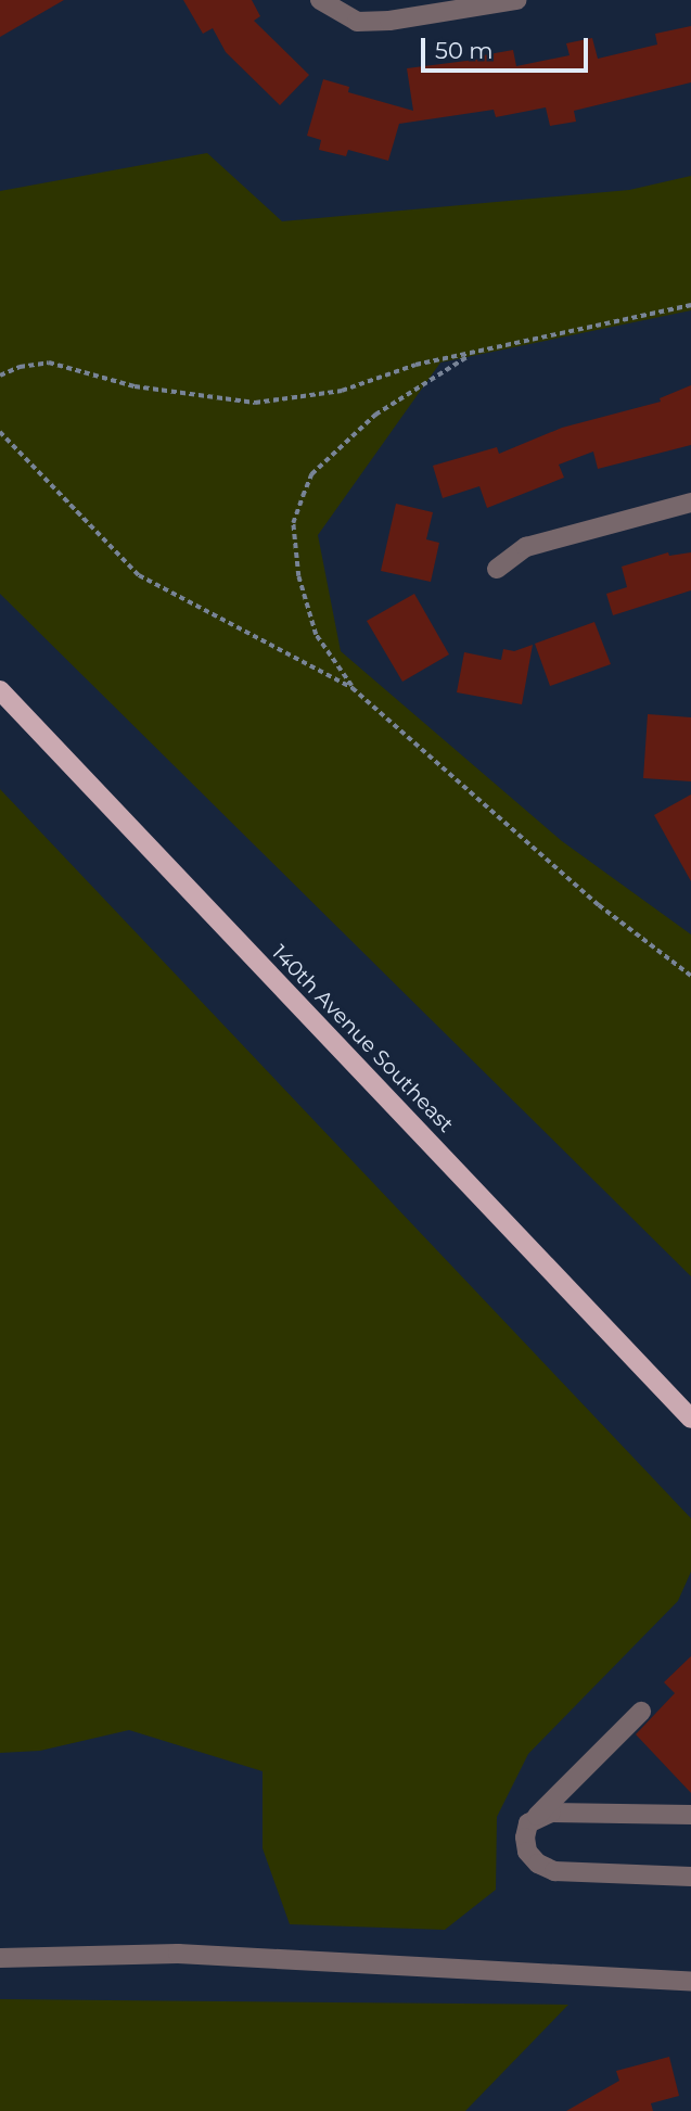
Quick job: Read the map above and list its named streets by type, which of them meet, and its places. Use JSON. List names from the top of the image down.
{
  "streets": {
    "main road": ["140th Avenue Southeast"]
  },
  "scale_bar": "50 m"
}
